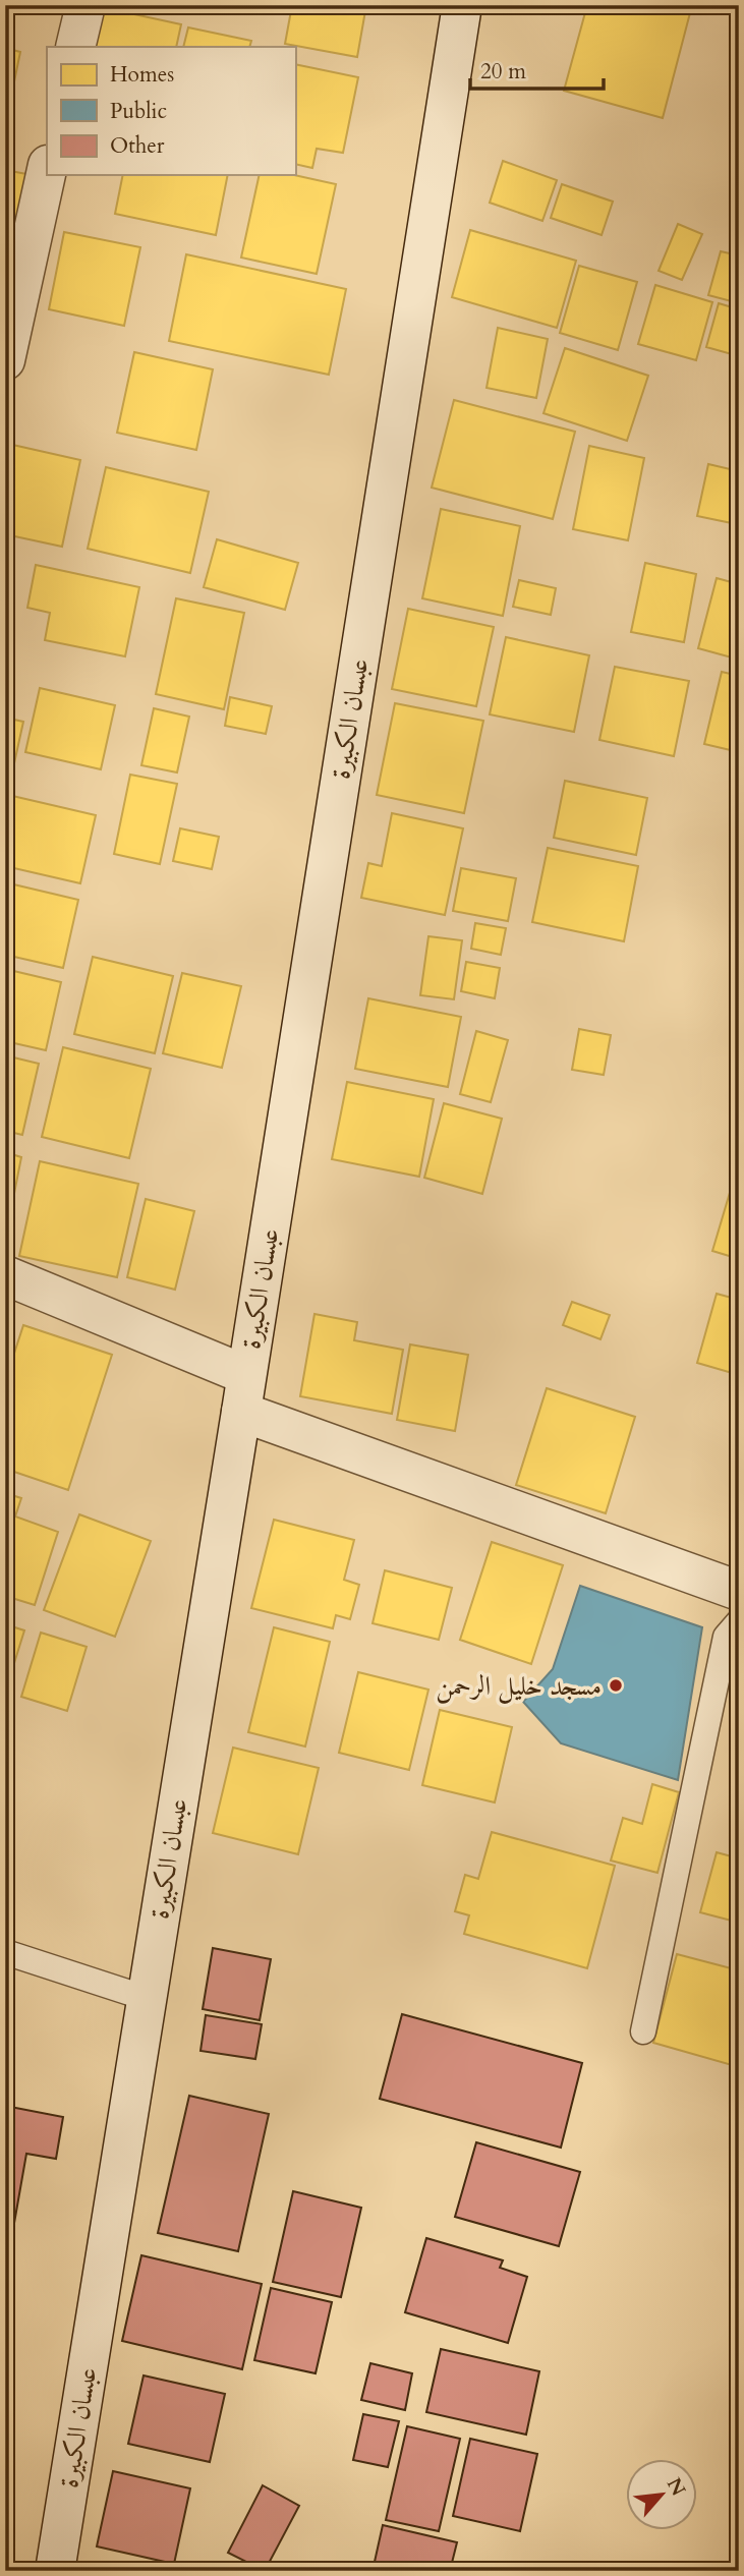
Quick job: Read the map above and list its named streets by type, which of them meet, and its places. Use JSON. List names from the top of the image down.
{
  "streets": {
    "main road": ["عبسان الكبيرة"]
  },
  "places": ["مسجد خليل الرحمن"],
  "legend": ["Homes", "Public", "Other"],
  "scale_bar": "20 m",
  "north": "top right"
}
